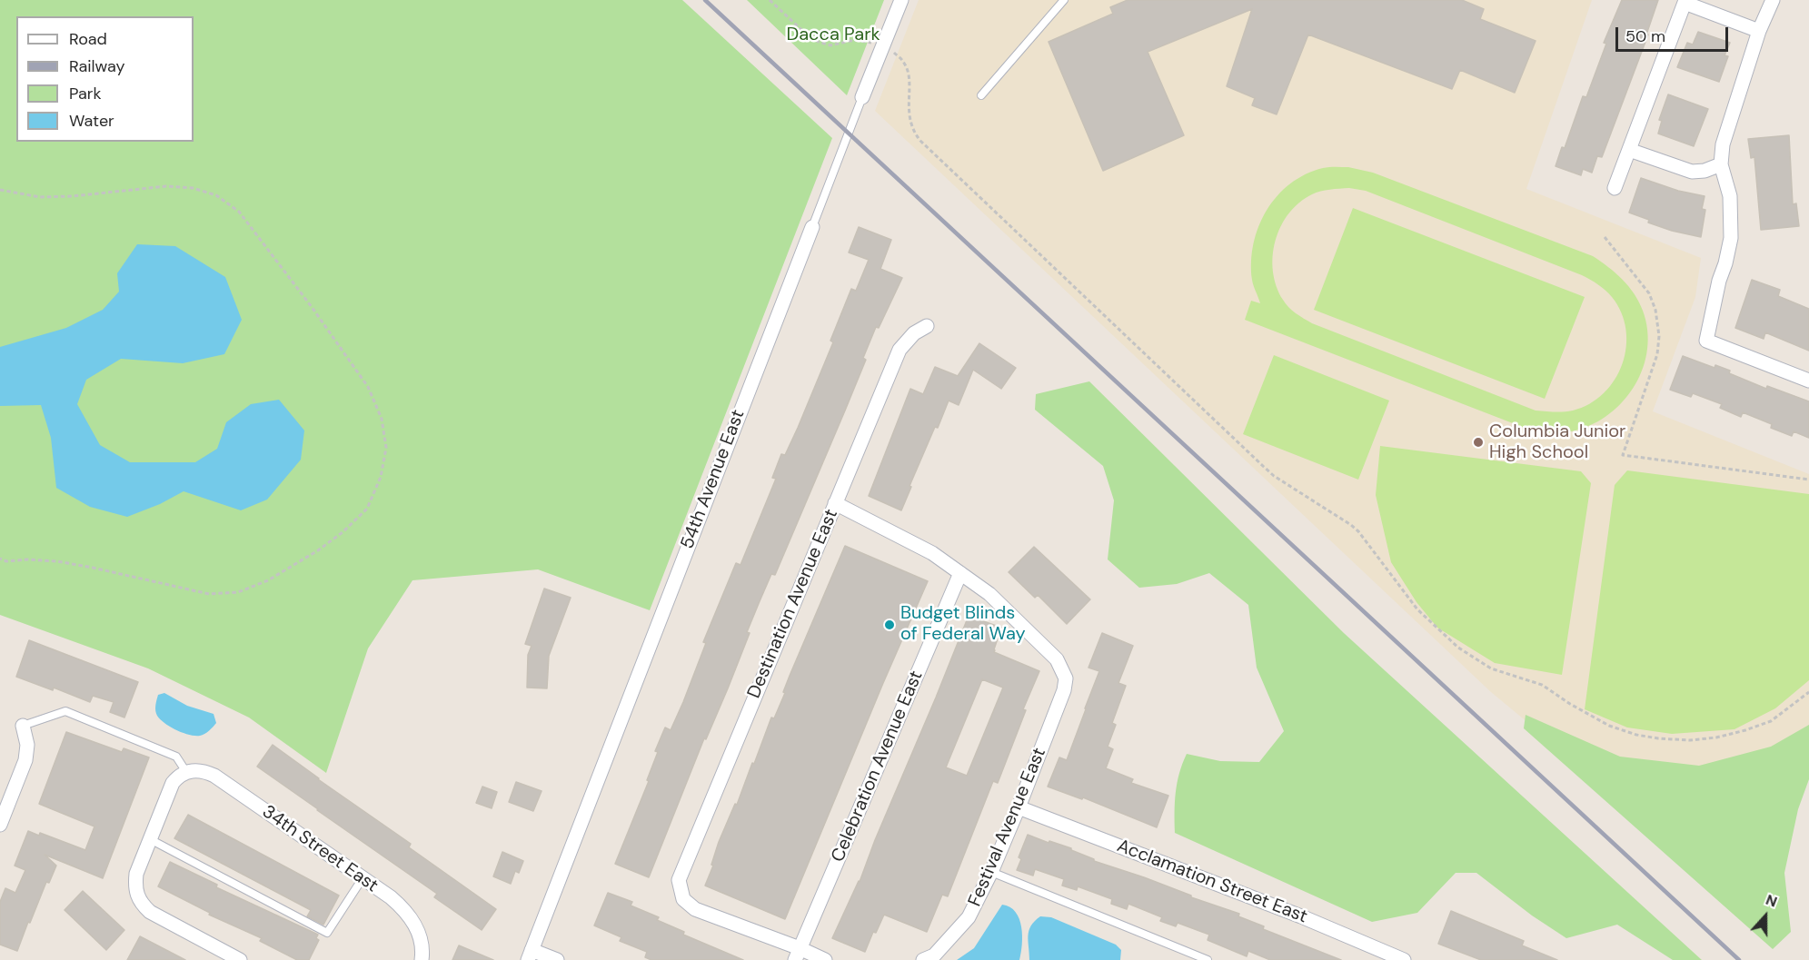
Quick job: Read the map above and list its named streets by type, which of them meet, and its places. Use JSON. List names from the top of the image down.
{
  "streets": {
    "street": [
      "54th Avenue East",
      "Destination Avenue East",
      "Celebration Avenue East",
      "Festival Avenue East",
      "34th Street East",
      "Acclamation Street East"
    ]
  },
  "crossings": [
    ["Destination Avenue East", "Celebration Avenue East"],
    ["Celebration Avenue East", "Festival Avenue East"],
    ["Festival Avenue East", "Acclamation Street East"]
  ],
  "parks": ["Dacca Park"],
  "places": ["Columbia Junior High School", "Budget Blinds of Federal Way"],
  "legend": [
    "Road",
    "Railway",
    "Park",
    "Water"
  ],
  "scale_bar": "50 m",
  "north": "top"
}
